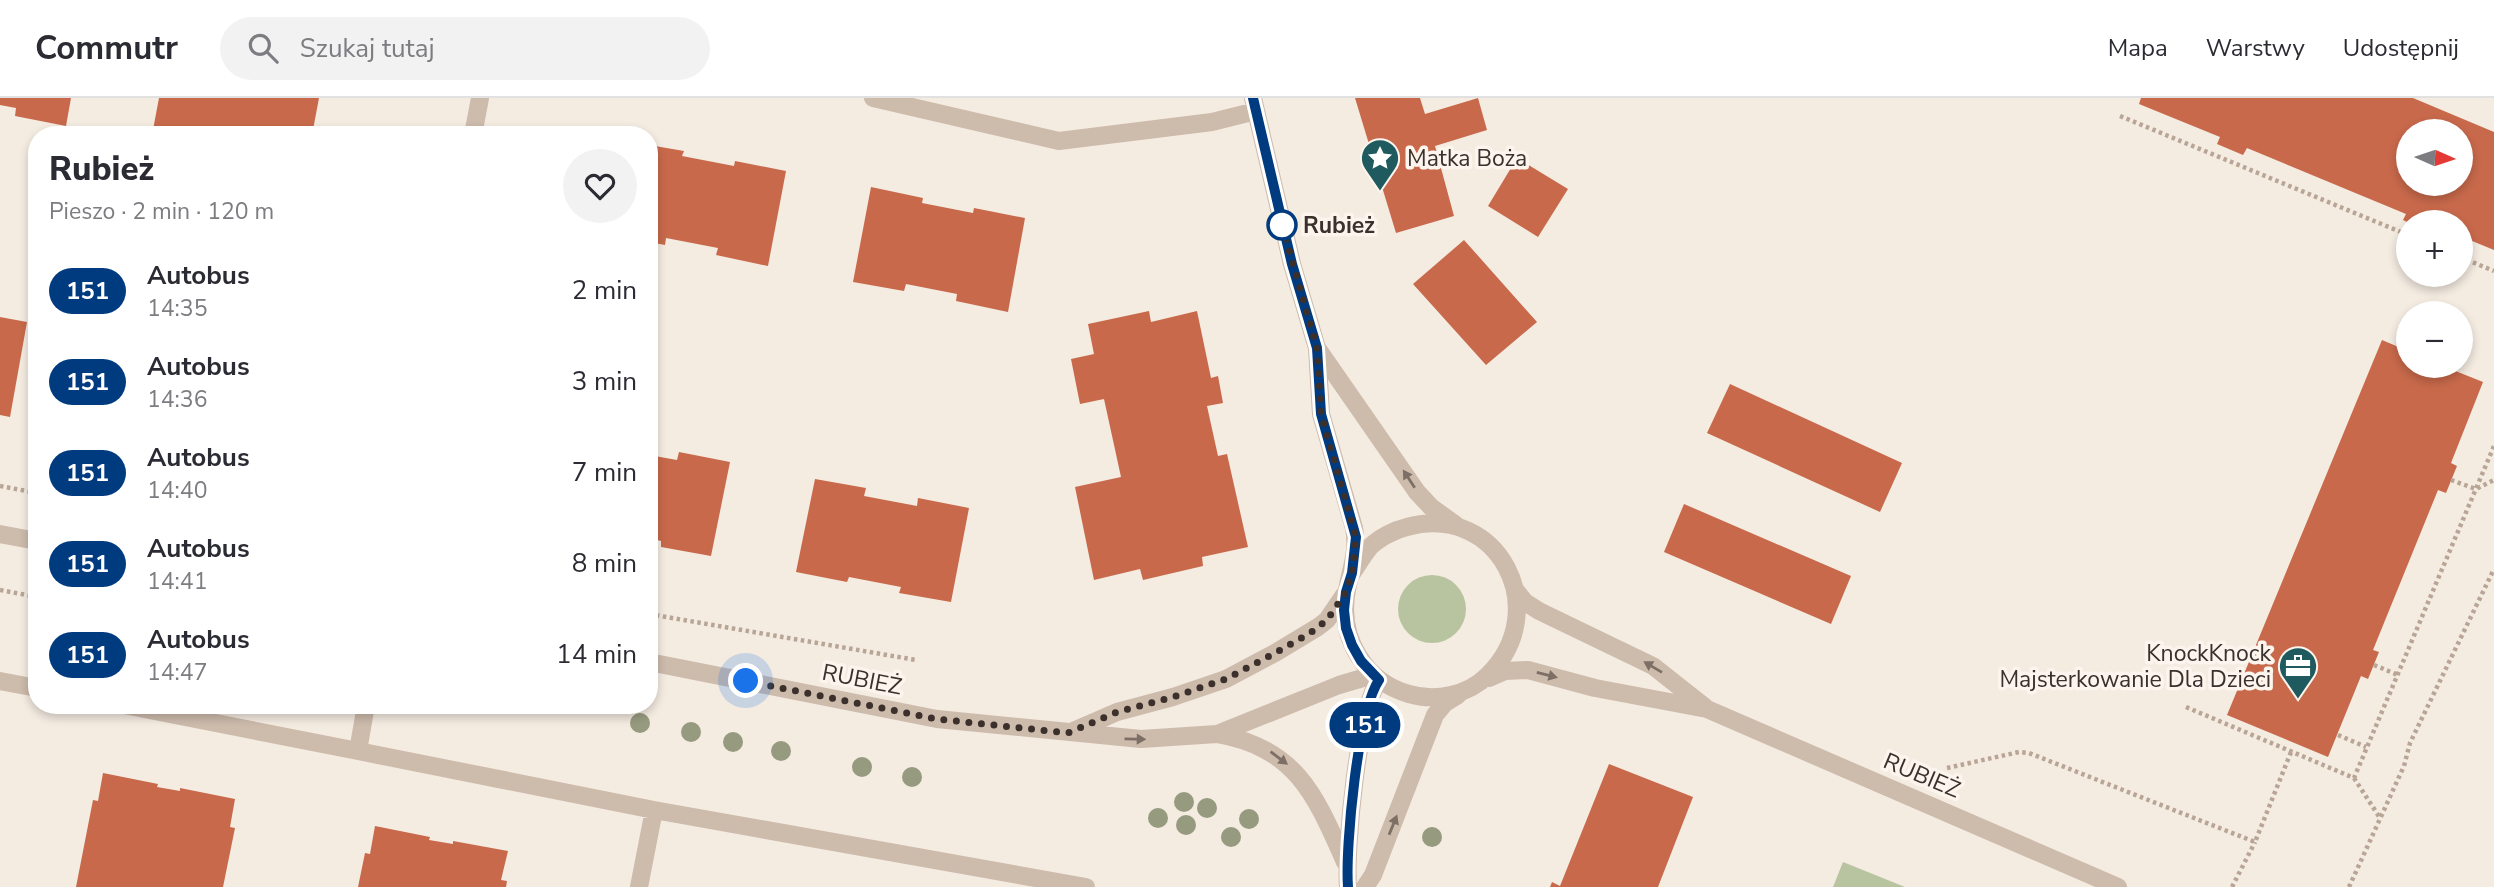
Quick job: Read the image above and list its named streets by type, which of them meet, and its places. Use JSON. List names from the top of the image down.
{
  "streets": {
    "street": ["RUBIEŻ"]
  },
  "places": {
    "place": ["Matka Boża"],
    "other": ["Rubież"],
    "office": ["KnockKnock Majsterkowanie Dla Dzieci"]
  },
  "lines": ["bus line 151"],
  "north": "right",
  "page": {
    "header": "Commutr",
    "search": "Szukaj tutaj",
    "nav": ["Mapa", "Warstwy", "Udostępnij"],
    "on_map": "151",
    "map_buttons": ["+", "−"],
    "heading": ["Rubież", "Pieszo · 2 min · 120 m"],
    "list": [
      {
        "mark": "151",
        "name": "Autobus",
        "note": "14:35",
        "value": "2 min"
      },
      {
        "mark": "151",
        "name": "Autobus",
        "note": "14:36",
        "value": "3 min"
      },
      {
        "mark": "151",
        "name": "Autobus",
        "note": "14:40",
        "value": "7 min"
      },
      {
        "mark": "151",
        "name": "Autobus",
        "note": "14:41",
        "value": "8 min"
      },
      {
        "mark": "151",
        "name": "Autobus",
        "note": "14:47",
        "value": "14 min"
      }
    ]
  }
}
